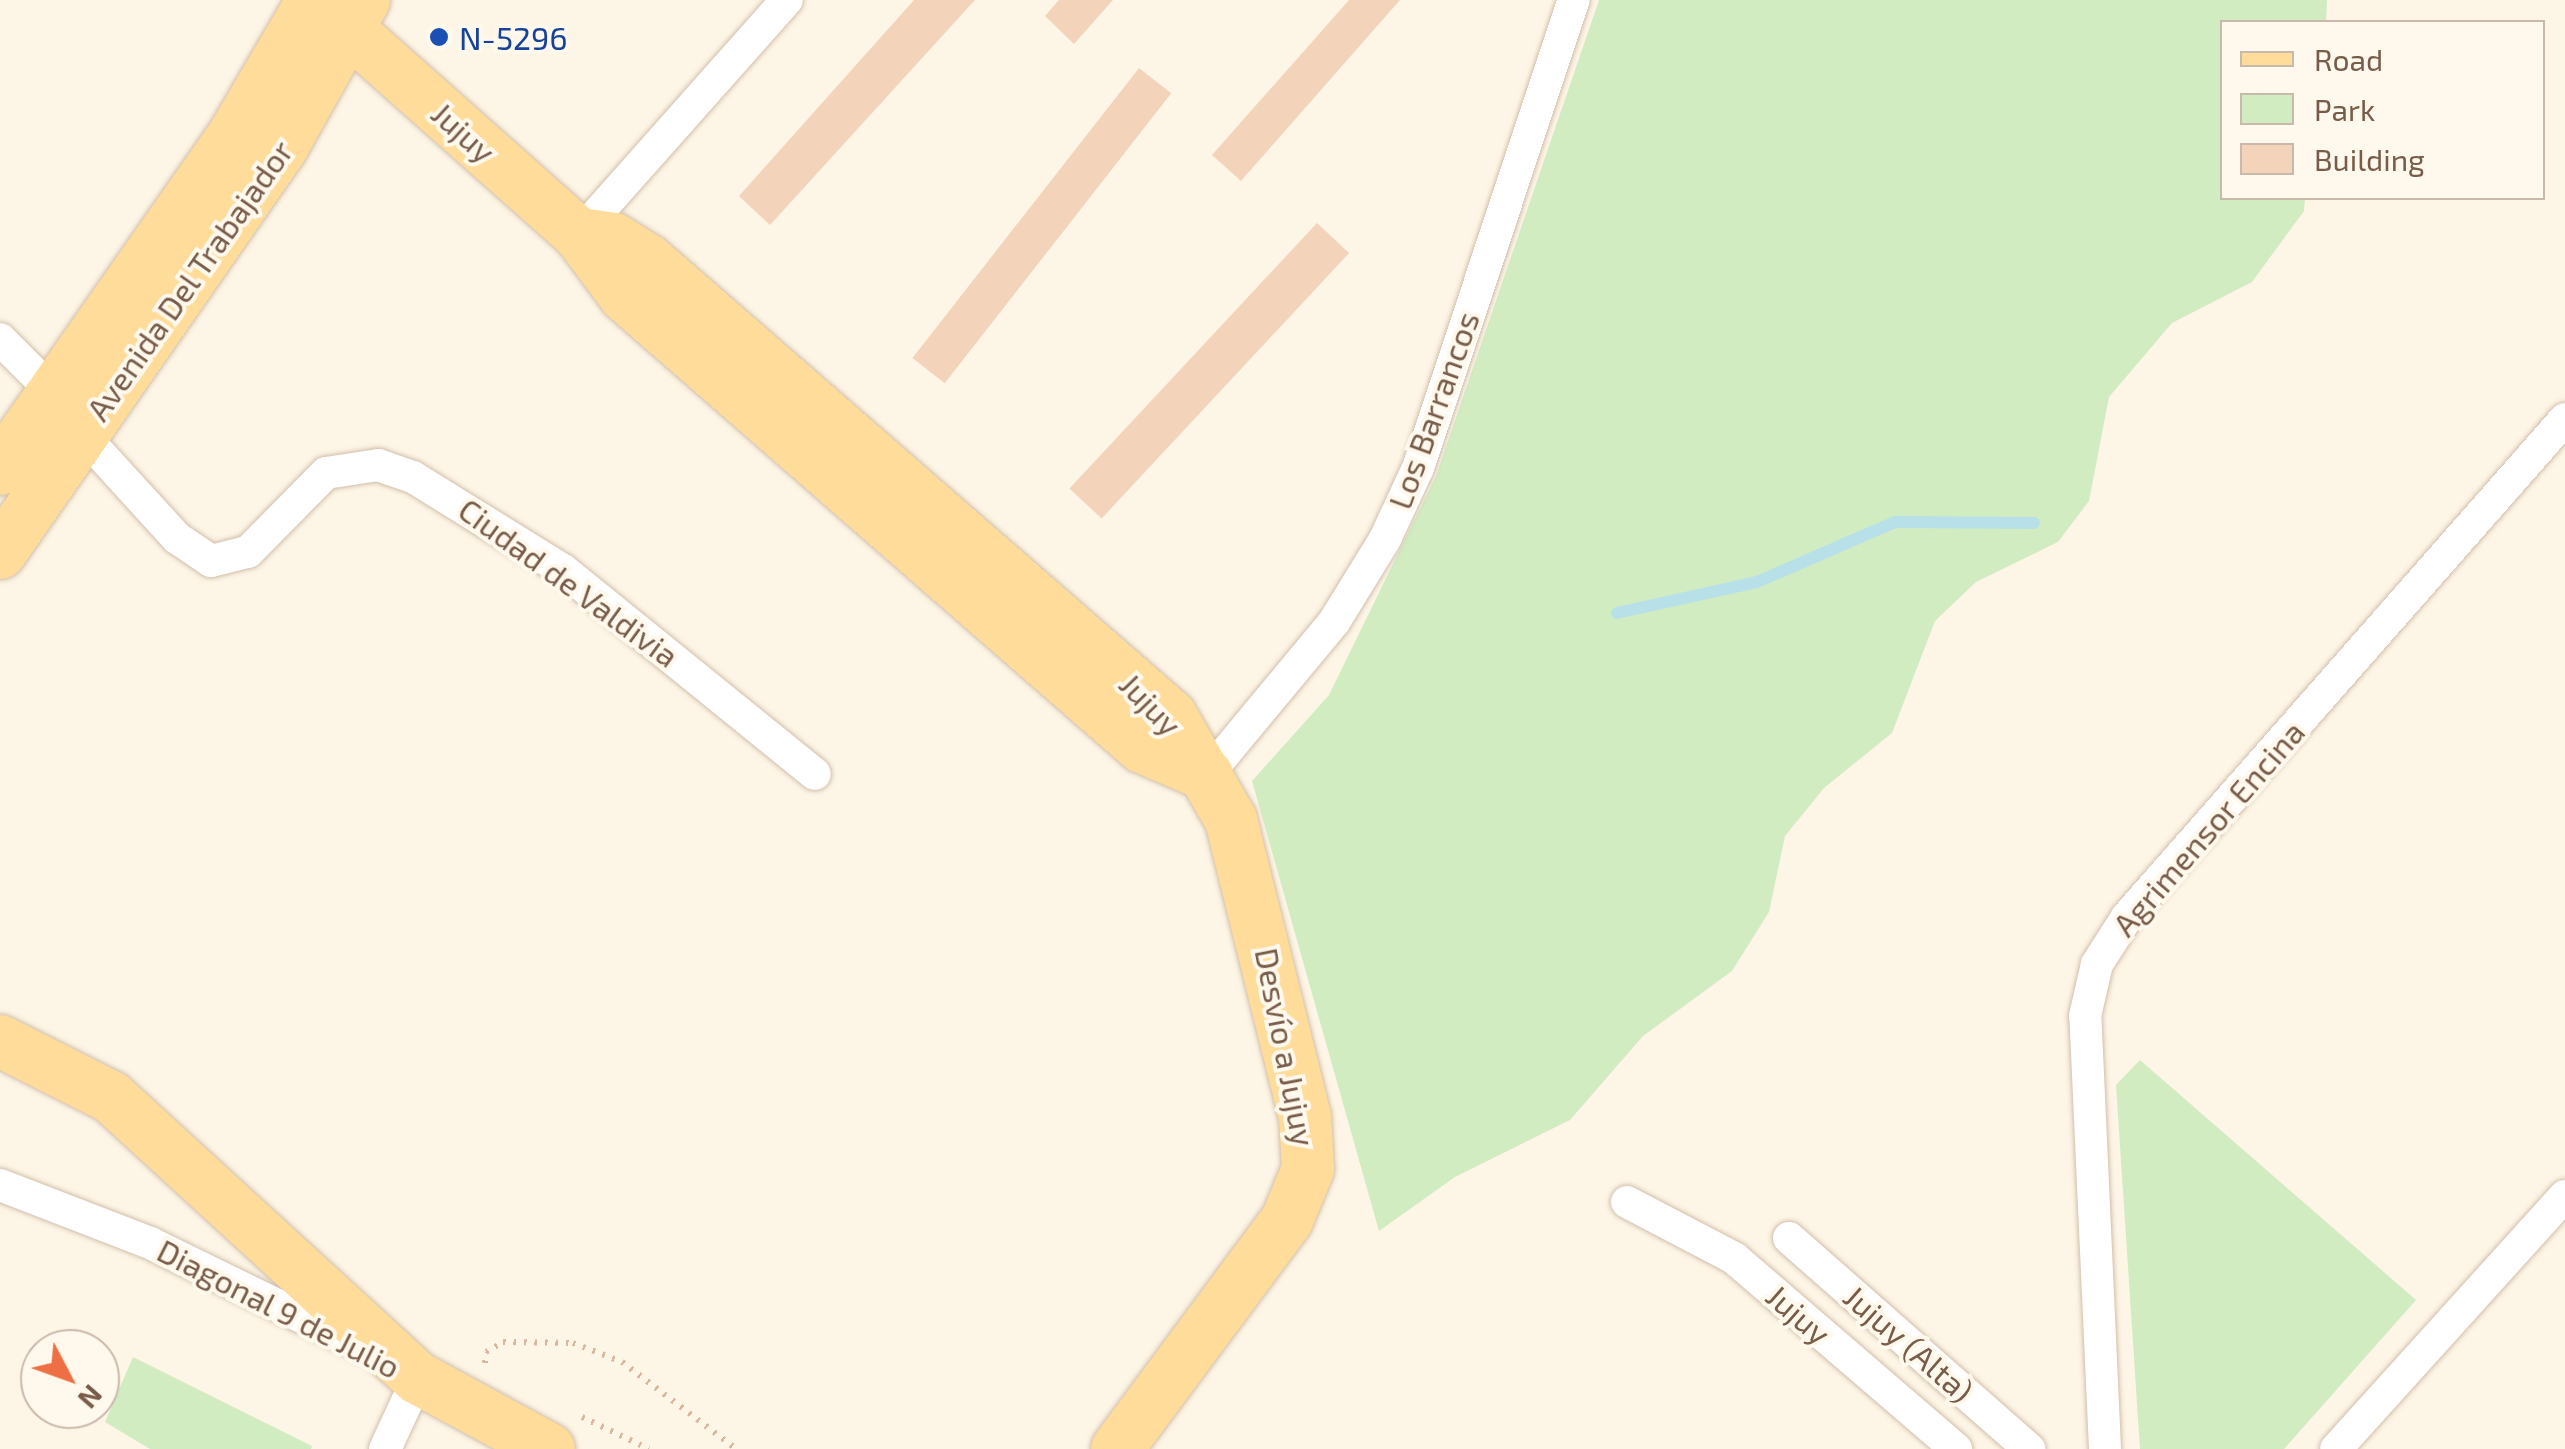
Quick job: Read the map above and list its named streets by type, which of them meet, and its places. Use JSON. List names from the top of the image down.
{
  "streets": {
    "main road": [
      "Jujuy",
      "Avenida Del Trabajador",
      "Desvío a Jujuy",
      "Diagonal 9 de Julio"
    ],
    "street": [
      "Los Barrancos",
      "Ciudad de Valdivia",
      "Agrimensor Encina",
      "Jujuy (Alta)"
    ]
  },
  "crossings": [
    ["Jujuy", "Avenida Del Trabajador"],
    ["Jujuy", "Los Barrancos"],
    ["Jujuy", "Desvío a Jujuy"],
    ["Avenida Del Trabajador", "Ciudad de Valdivia"],
    ["Los Barrancos", "Desvío a Jujuy"]
  ],
  "places": ["N-5296"],
  "legend": ["Road", "Park", "Building"],
  "north": "bottom right"
}
